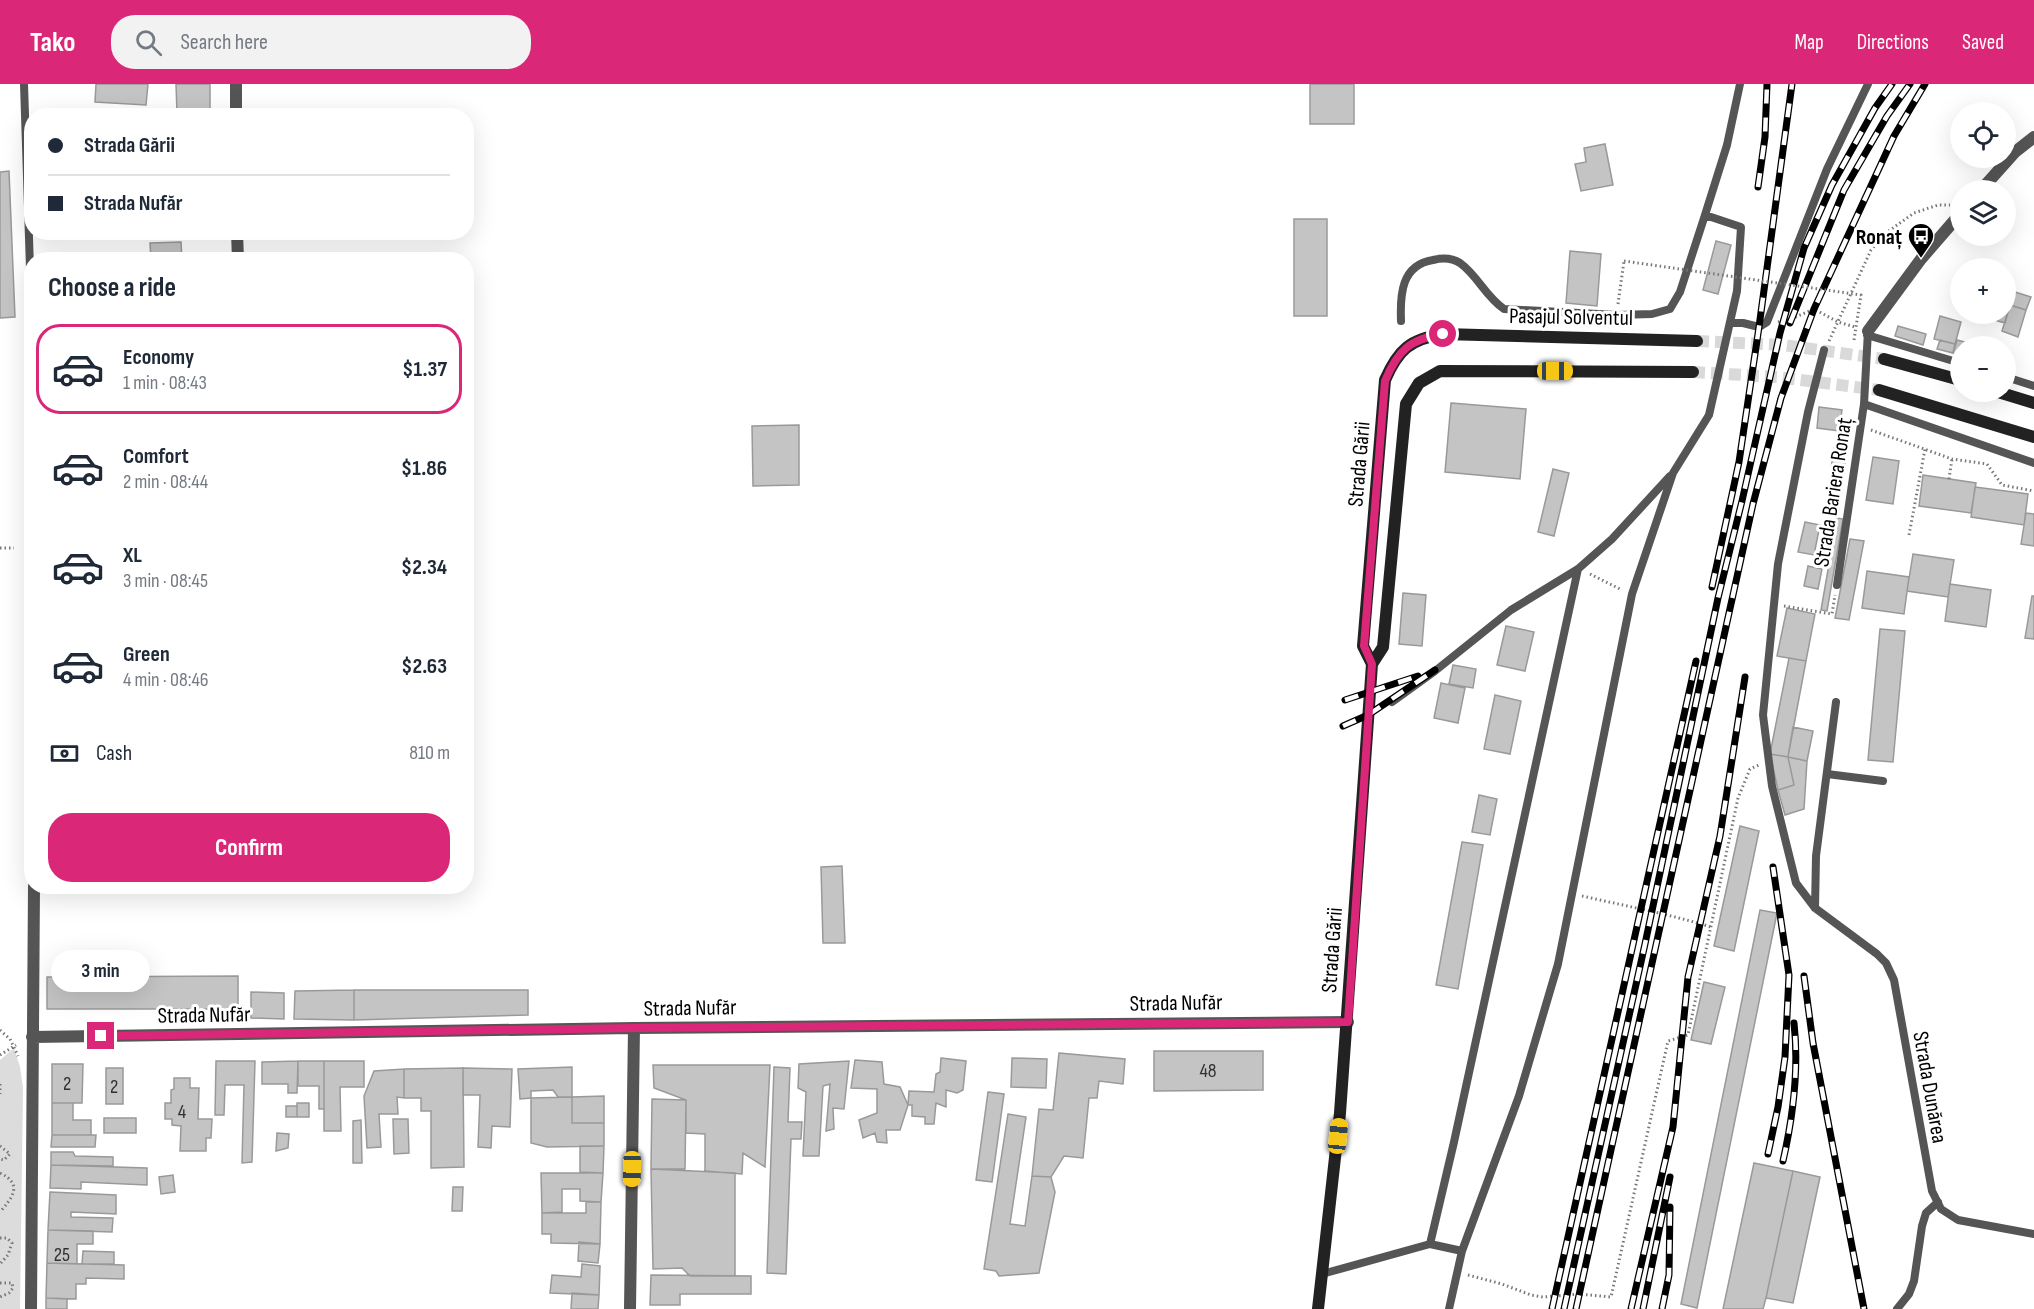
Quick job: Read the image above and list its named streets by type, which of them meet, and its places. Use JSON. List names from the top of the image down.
{
  "streets": {
    "main road": ["Pasajul Solventul", "Strada Gării"],
    "street": ["Strada Nufăr"],
    "lane": ["Strada Bariera Ronaț", "Strada Dunărea"]
  },
  "crossings": [
    ["Pasajul Solventul", "Strada Gării"],
    ["Strada Gării", "Strada Nufăr"]
  ],
  "places": {
    "bus stop": ["Ronaț"]
  },
  "house_numbers": [
    "48",
    "2",
    "2",
    "4",
    "25"
  ],
  "page": {
    "header": "Tako",
    "search": "Search here",
    "nav": ["Map", "Directions", "Saved"],
    "map_buttons": ["+", "−"],
    "banner": ["Strada Gării", "Strada Nufăr"],
    "heading": "Choose a ride",
    "list": [
      {
        "name": "Economy",
        "note": "1 min · 08:43",
        "value": "$1.37"
      },
      {
        "name": "Comfort",
        "note": "2 min · 08:44",
        "value": "$1.86"
      },
      {
        "name": "XL",
        "note": "3 min · 08:45",
        "value": "$2.34"
      },
      {
        "name": "Green",
        "note": "4 min · 08:46",
        "value": "$2.63"
      }
    ],
    "pay": ["Cash", "810 m"],
    "buttons": "Confirm",
    "bubble": "3 min"
  }
}
